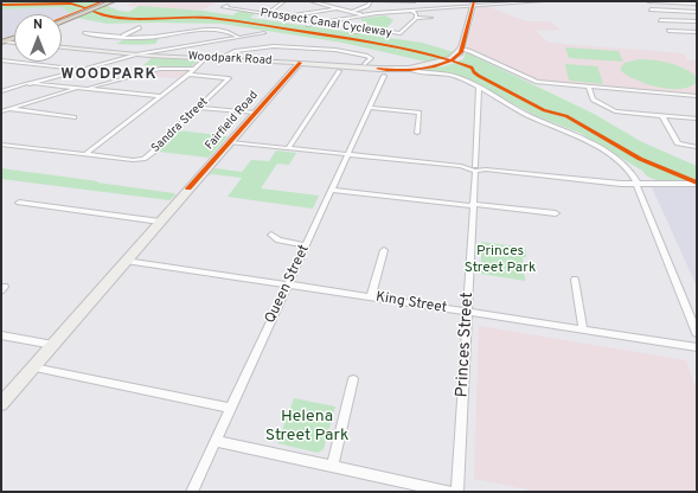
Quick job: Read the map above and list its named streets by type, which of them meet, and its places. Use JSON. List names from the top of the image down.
{
  "streets": {
    "main road": ["Woodpark Road", "Fairfield Road"],
    "street": [
      "Sandra Street",
      "Queen Street",
      "King Street",
      "Princes Street"
    ],
    "cycle path": ["Prospect Canal Cycleway"]
  },
  "crossings": [
    ["Woodpark Road", "Fairfield Road"],
    ["Fairfield Road", "King Street"],
    ["Queen Street", "King Street"],
    ["King Street", "Princes Street"]
  ],
  "districts": ["WOODPARK"],
  "parks": ["Princes Street Park", "Helena Street Park"],
  "north": "top"
}
